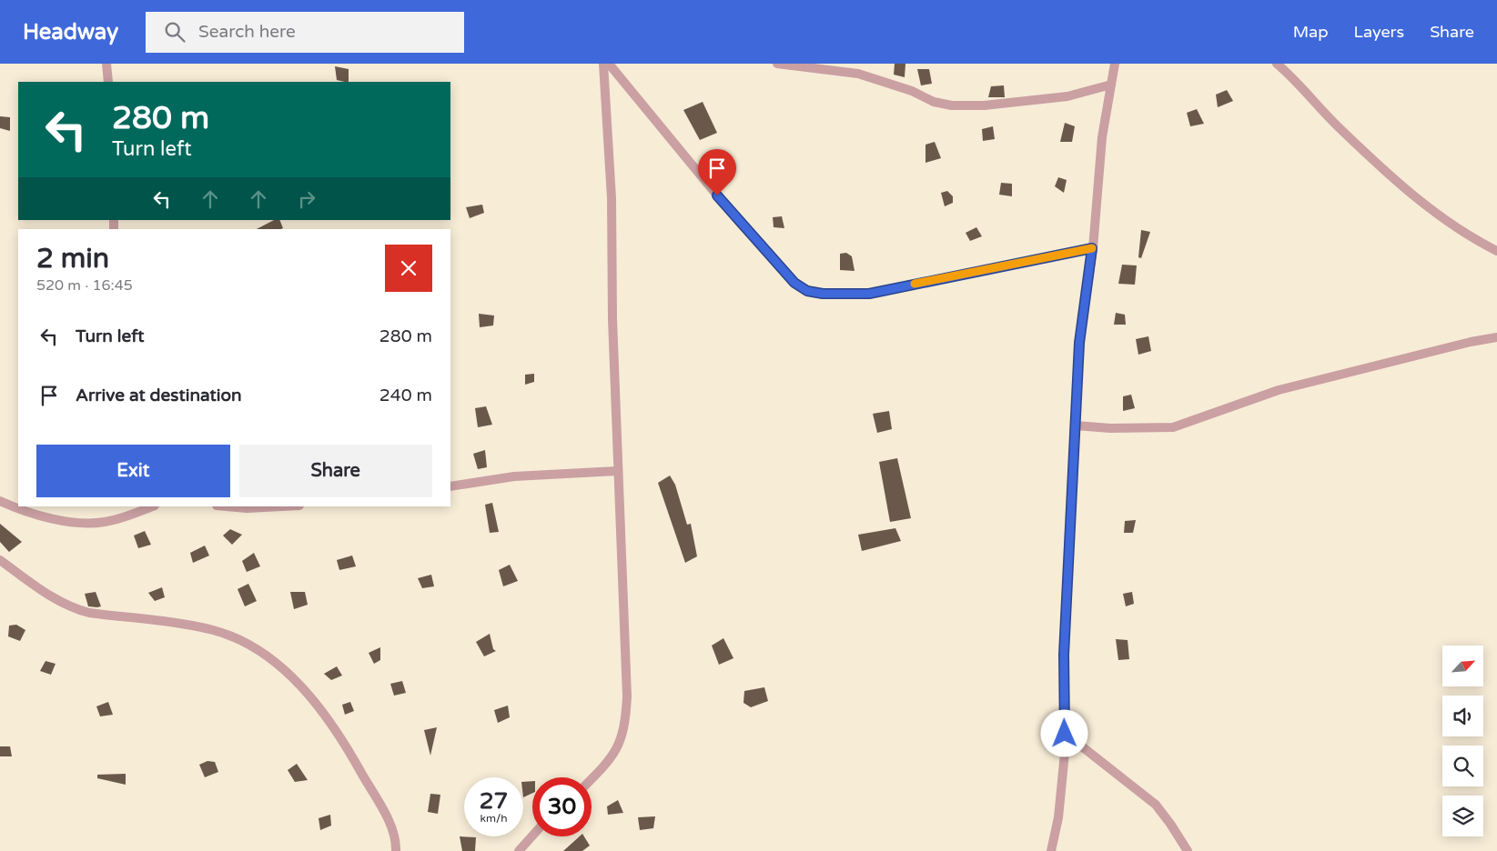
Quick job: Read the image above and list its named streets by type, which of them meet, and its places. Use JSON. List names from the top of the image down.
{
  "north": "top right",
  "page": {
    "header": "Headway",
    "search": "Search here",
    "nav": ["Map", "Layers", "Share"],
    "turn": ["280 m", "Turn left"],
    "heading": ["2 min", "520 m · 16:45"],
    "list": [
      {
        "name": "Turn left",
        "value": "280 m"
      },
      {
        "name": "Arrive at destination",
        "value": "240 m"
      }
    ],
    "buttons": ["Exit", "Share"],
    "speed": "27 km/h",
    "limit": "30"
  }
}
